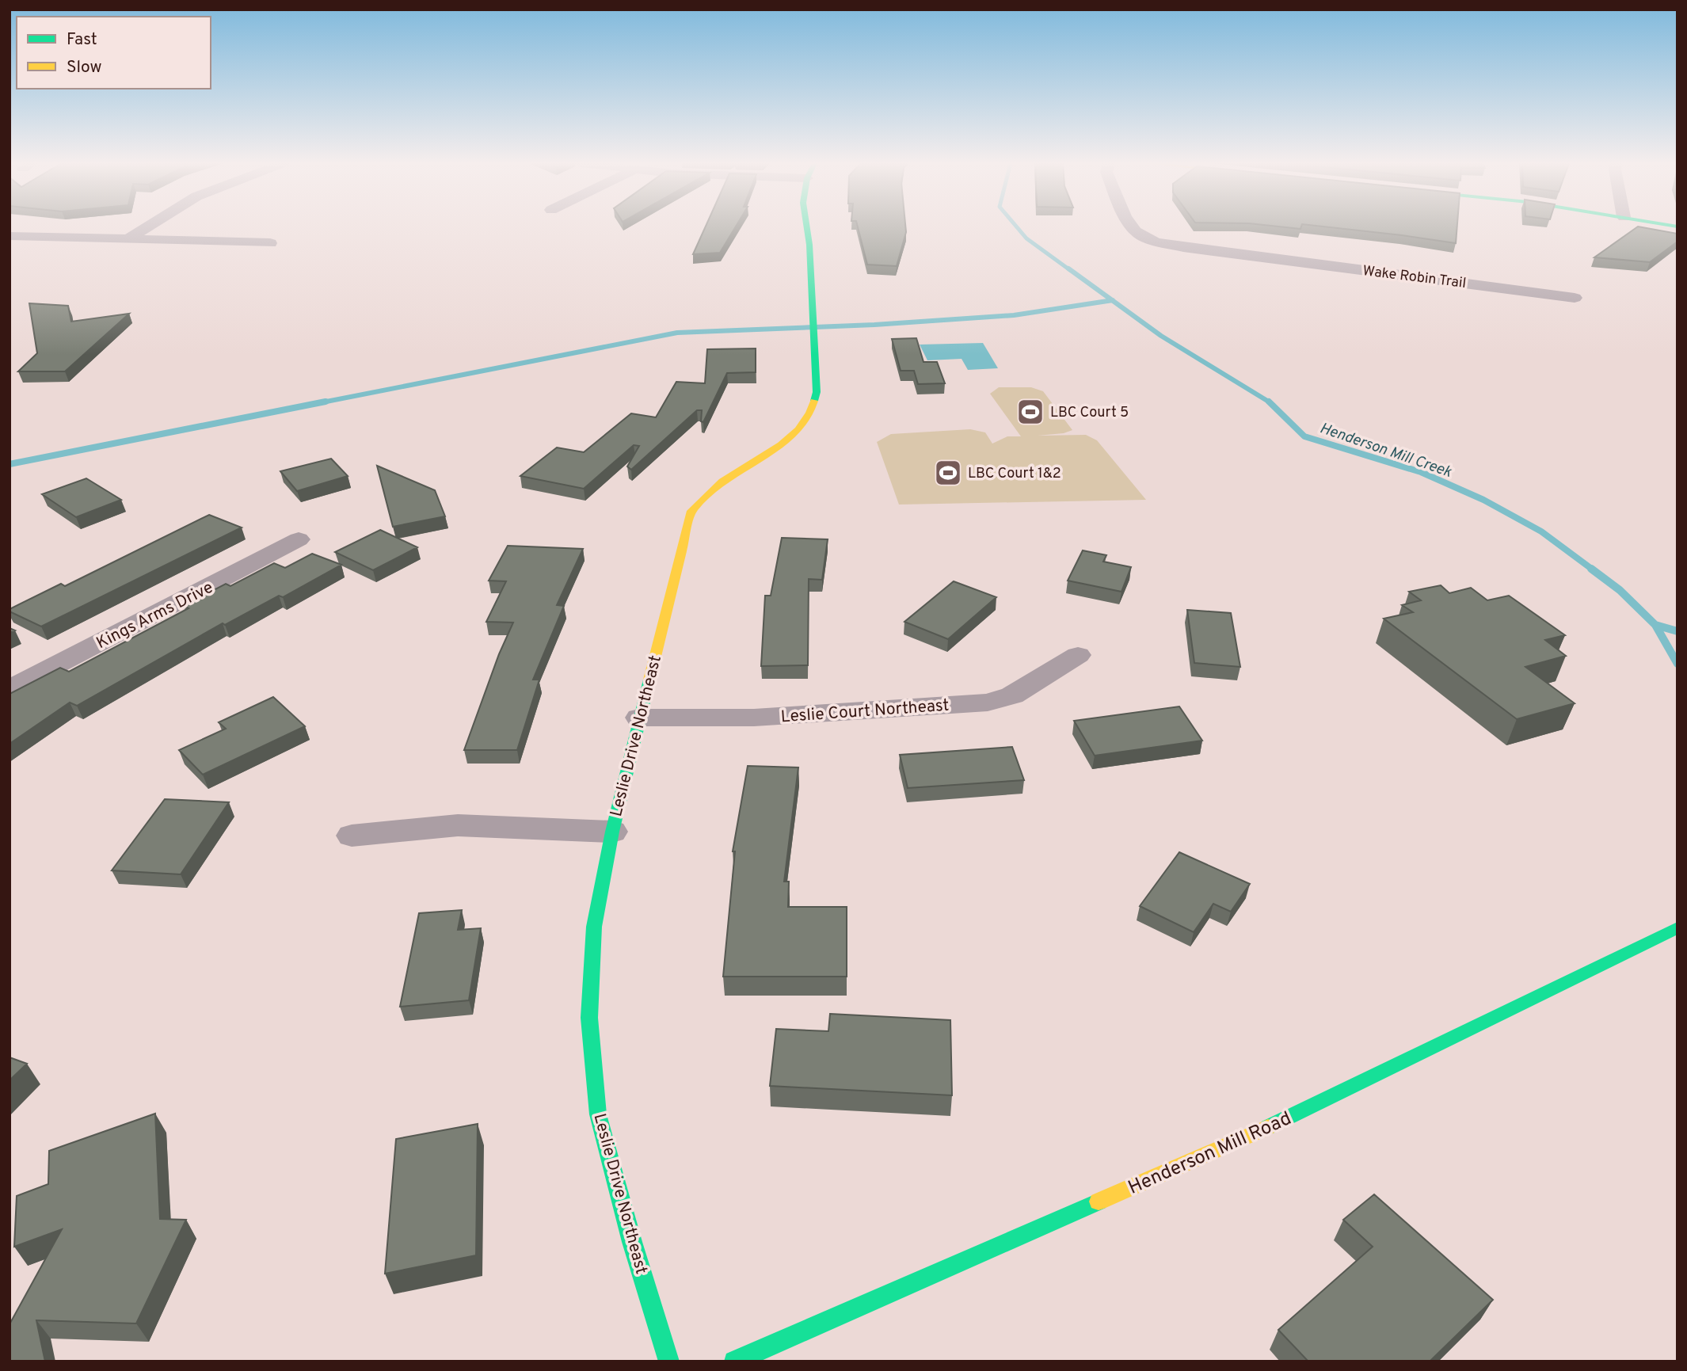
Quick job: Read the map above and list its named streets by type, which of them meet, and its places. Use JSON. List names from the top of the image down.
{
  "streets": {
    "street": [
      "Wake Robin Trail",
      "Kings Arms Drive",
      "Leslie Court Northeast",
      "Leslie Drive Northeast",
      "Henderson Mill Road"
    ]
  },
  "crossings": [
    ["Leslie Court Northeast", "Leslie Drive Northeast"]
  ],
  "water": ["Henderson Mill Creek"],
  "places": {
    "sports": ["LBC Court 5", "LBC Court 1&2"]
  },
  "legend": ["Fast", "Slow"]
}
